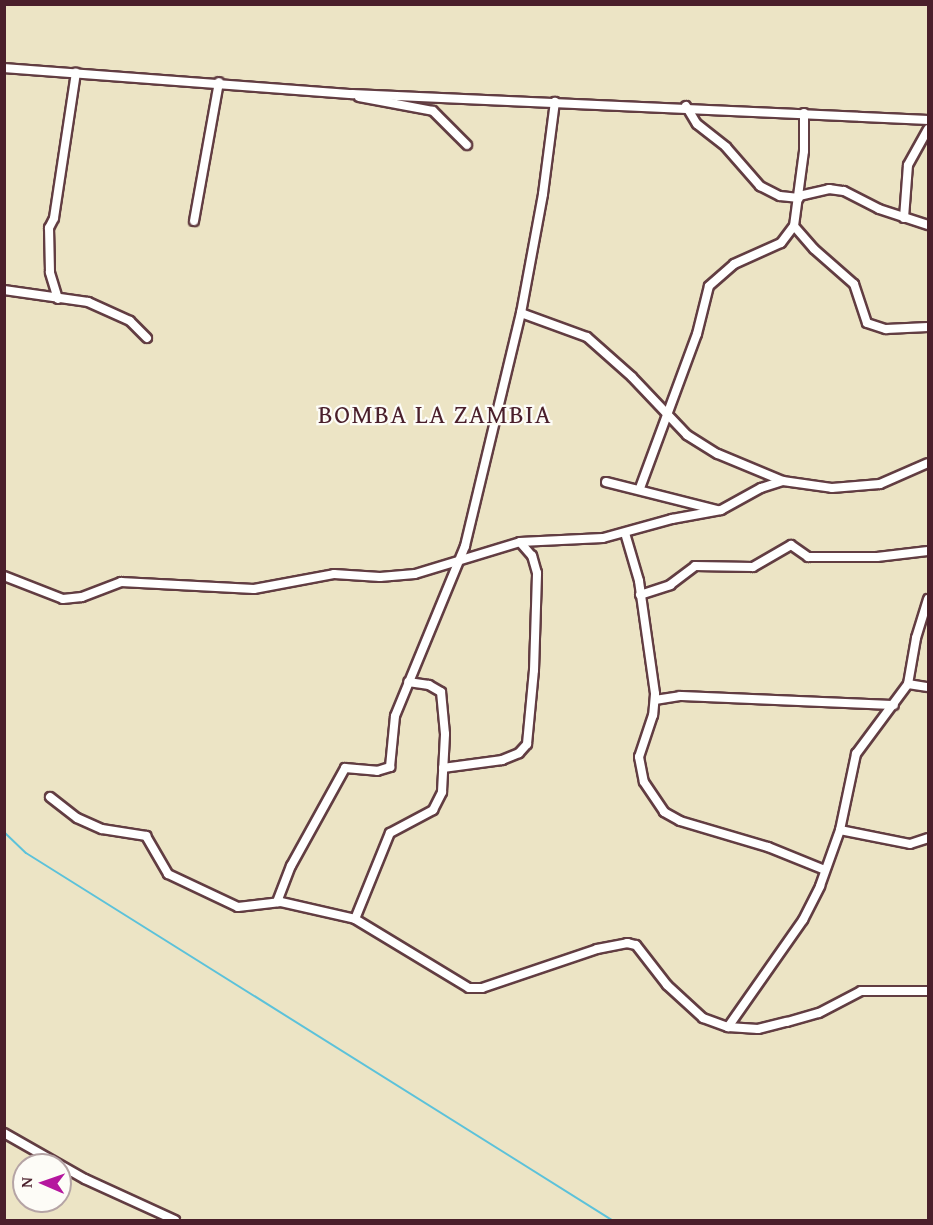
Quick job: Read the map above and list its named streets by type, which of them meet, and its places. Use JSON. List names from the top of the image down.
{
  "districts": ["BOMBA LA ZAMBIA"],
  "north": "left"
}
